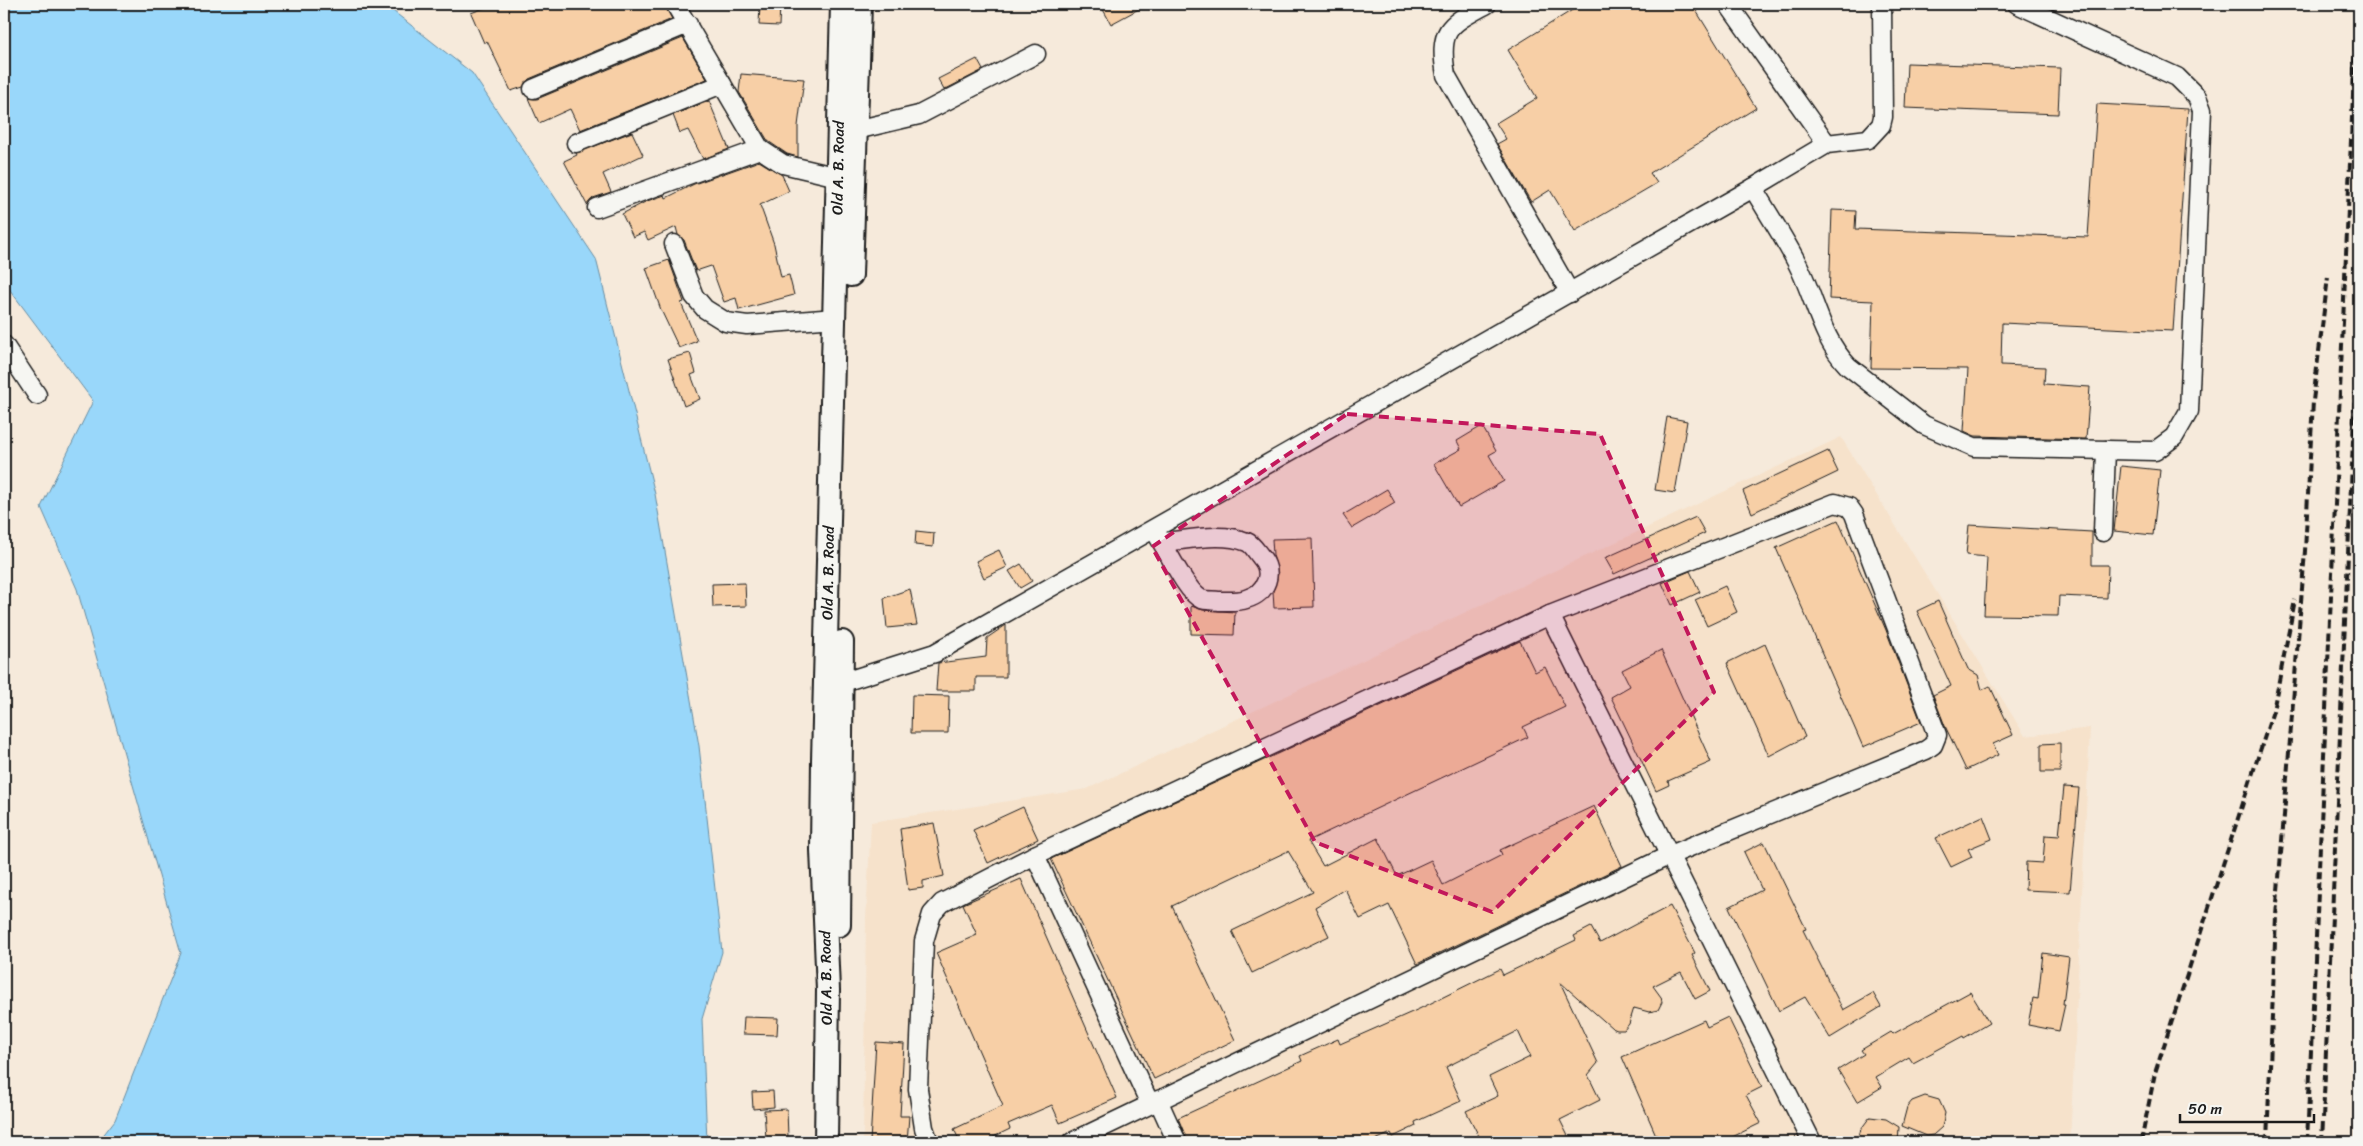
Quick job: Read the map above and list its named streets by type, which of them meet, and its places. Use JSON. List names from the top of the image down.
{
  "streets": {
    "main road": ["Old A. B. Road"]
  },
  "scale_bar": "50 m"
}
